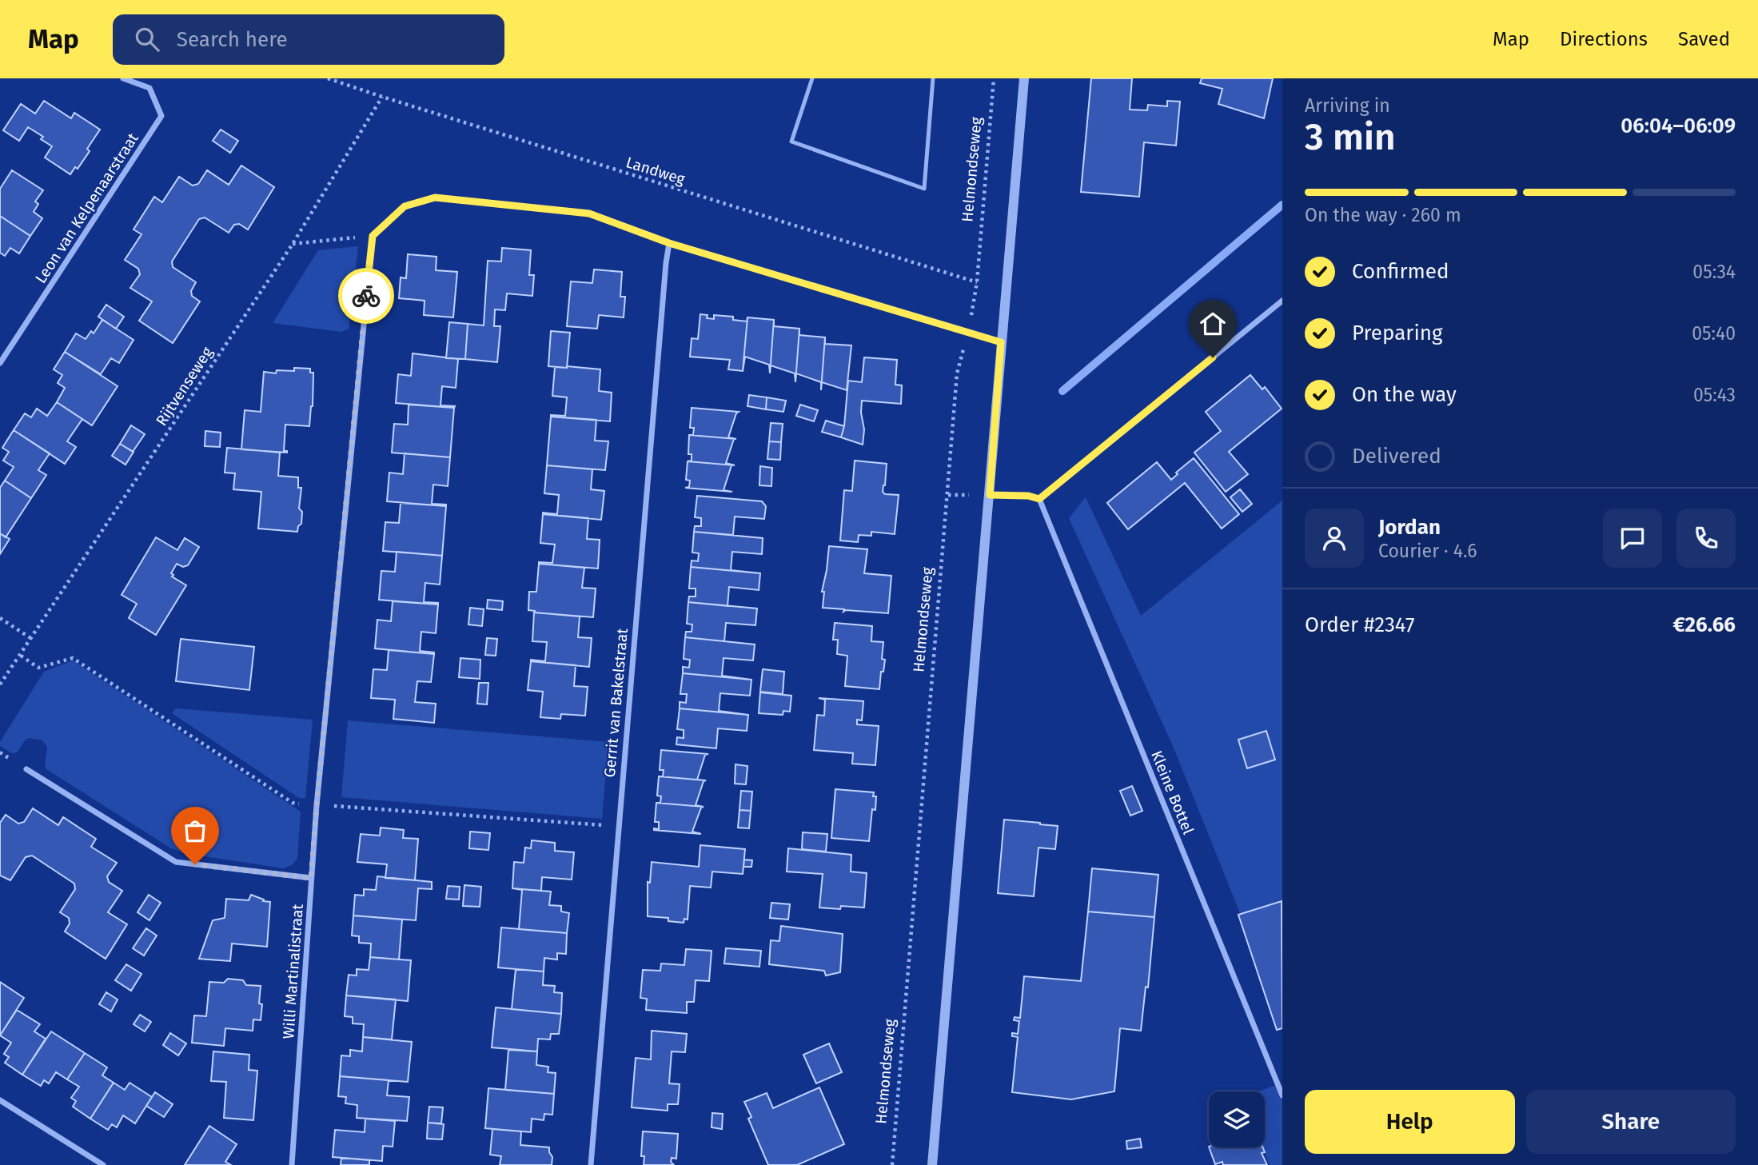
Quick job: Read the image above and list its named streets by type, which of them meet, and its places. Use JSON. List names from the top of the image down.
{
  "streets": {
    "street": [
      "Leon van Kelpenaarstraat",
      "Gerrit van Bakelstraat",
      "Kleine Bottel",
      "Willi Martinalistraat"
    ],
    "path": ["Helmondseweg", "Landweg", "Rijtvenseweg"]
  },
  "crossings": [
    ["Helmondseweg", "Landweg"],
    ["Landweg", "Rijtvenseweg"]
  ],
  "page": {
    "header": "Map",
    "search": "Search here",
    "nav": ["Map", "Directions", "Saved"],
    "heading": ["3 min", "Arriving in", "06:04–06:09"],
    "panel": [
      "Jordan",
      "Courier · 4.6",
      "Order #2347",
      "€26.66"
    ],
    "bar": "On the way · 260 m",
    "list": [
      ["Confirmed", "05:34"],
      ["Preparing", "05:40"],
      ["On the way", "05:43"],
      "Delivered"
    ],
    "buttons": ["Help", "Share"]
  }
}
